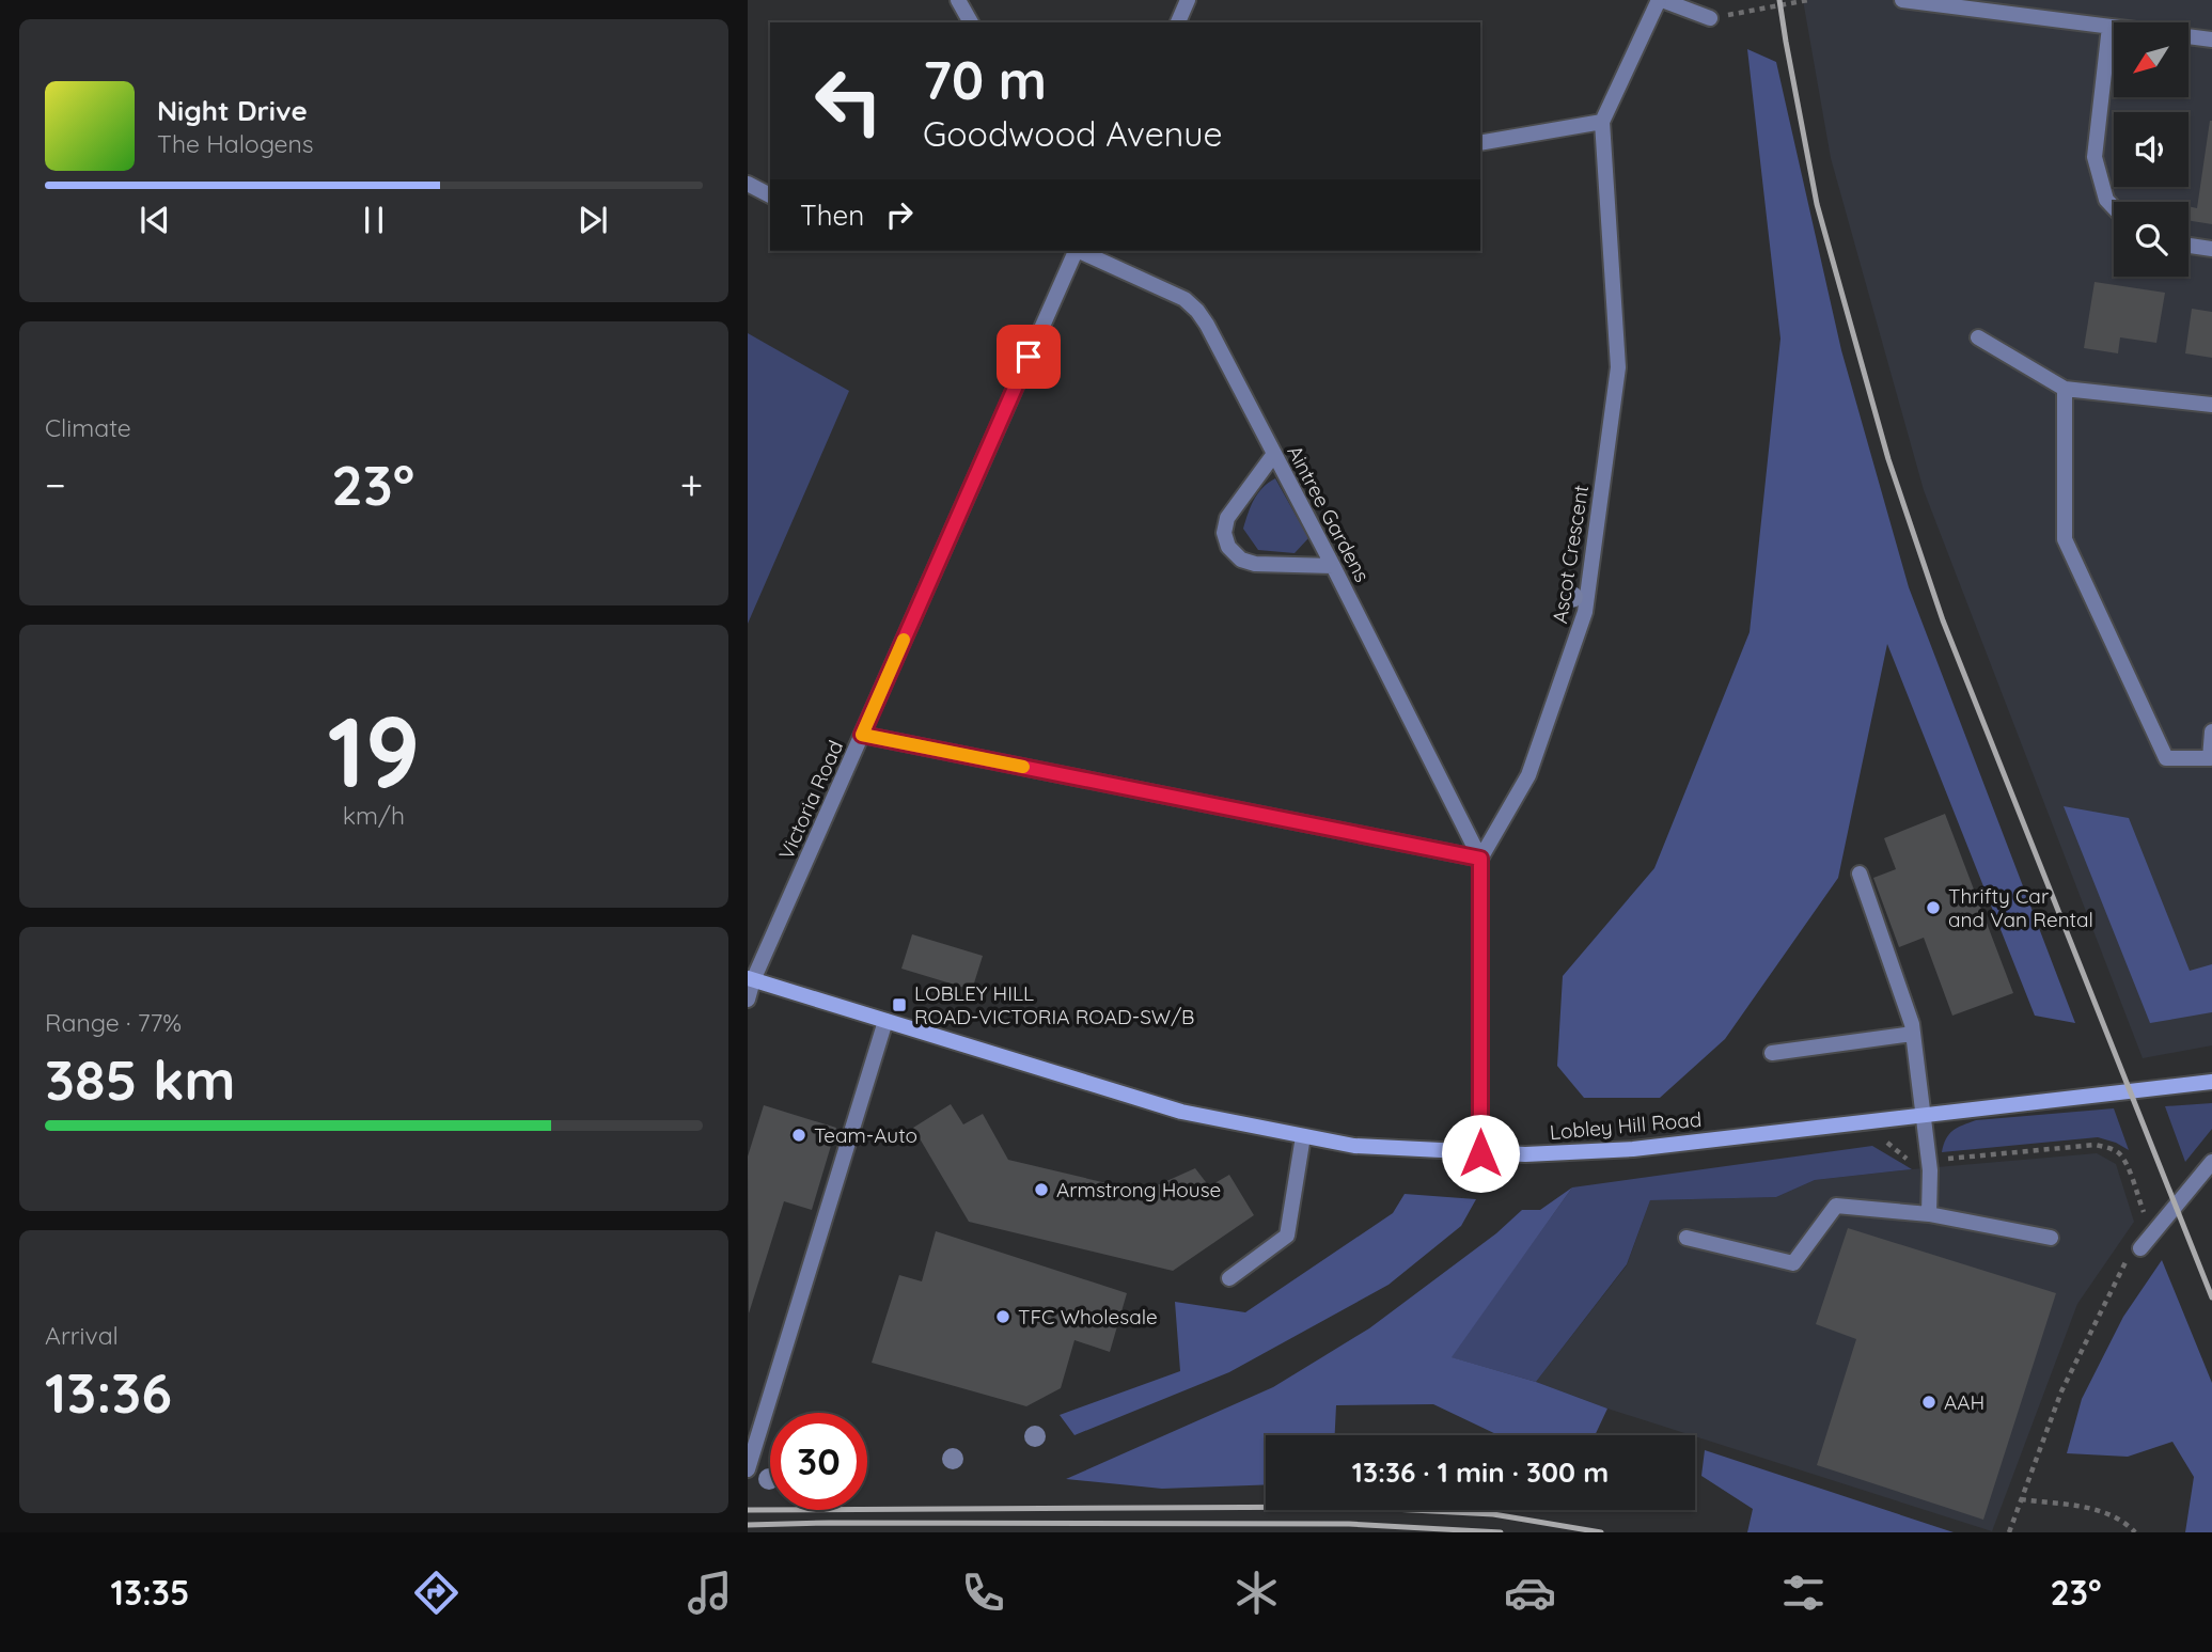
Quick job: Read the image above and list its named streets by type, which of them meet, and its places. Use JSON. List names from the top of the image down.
{
  "streets": {
    "main road": ["Lobley Hill Road"],
    "street": ["Aintree Gardens", "Ascot Crescent", "Victoria Road"]
  },
  "crossings": [
    ["Aintree Gardens", "Ascot Crescent"],
    ["Ascot Crescent", "Lobley Hill Road"],
    ["Victoria Road", "Lobley Hill Road"]
  ],
  "places": {
    "other": [
      "Thrifty Car and Van Rental",
      "Team-Auto",
      "Armstrong House",
      "TFC Wholesale",
      "AAH"
    ],
    "transit": ["LOBLEY HILL ROAD-VICTORIA ROAD-SW/B"]
  },
  "north": "bottom left",
  "page": {
    "turn": ["70 m", "Goodwood Avenue"],
    "song": ["Night Drive", "The Halogens"],
    "then": "Then",
    "tile": [
      "Climate",
      ["19", "km/h"],
      ["Range · 77%", "385 km"],
      ["Arrival", "13:36"]
    ],
    "heat": ["−", "23°", "+"],
    "limit": "30",
    "trip": "13:36 · 1 min · 300 m",
    "tabs": ["13:35", "23°"]
  }
}
